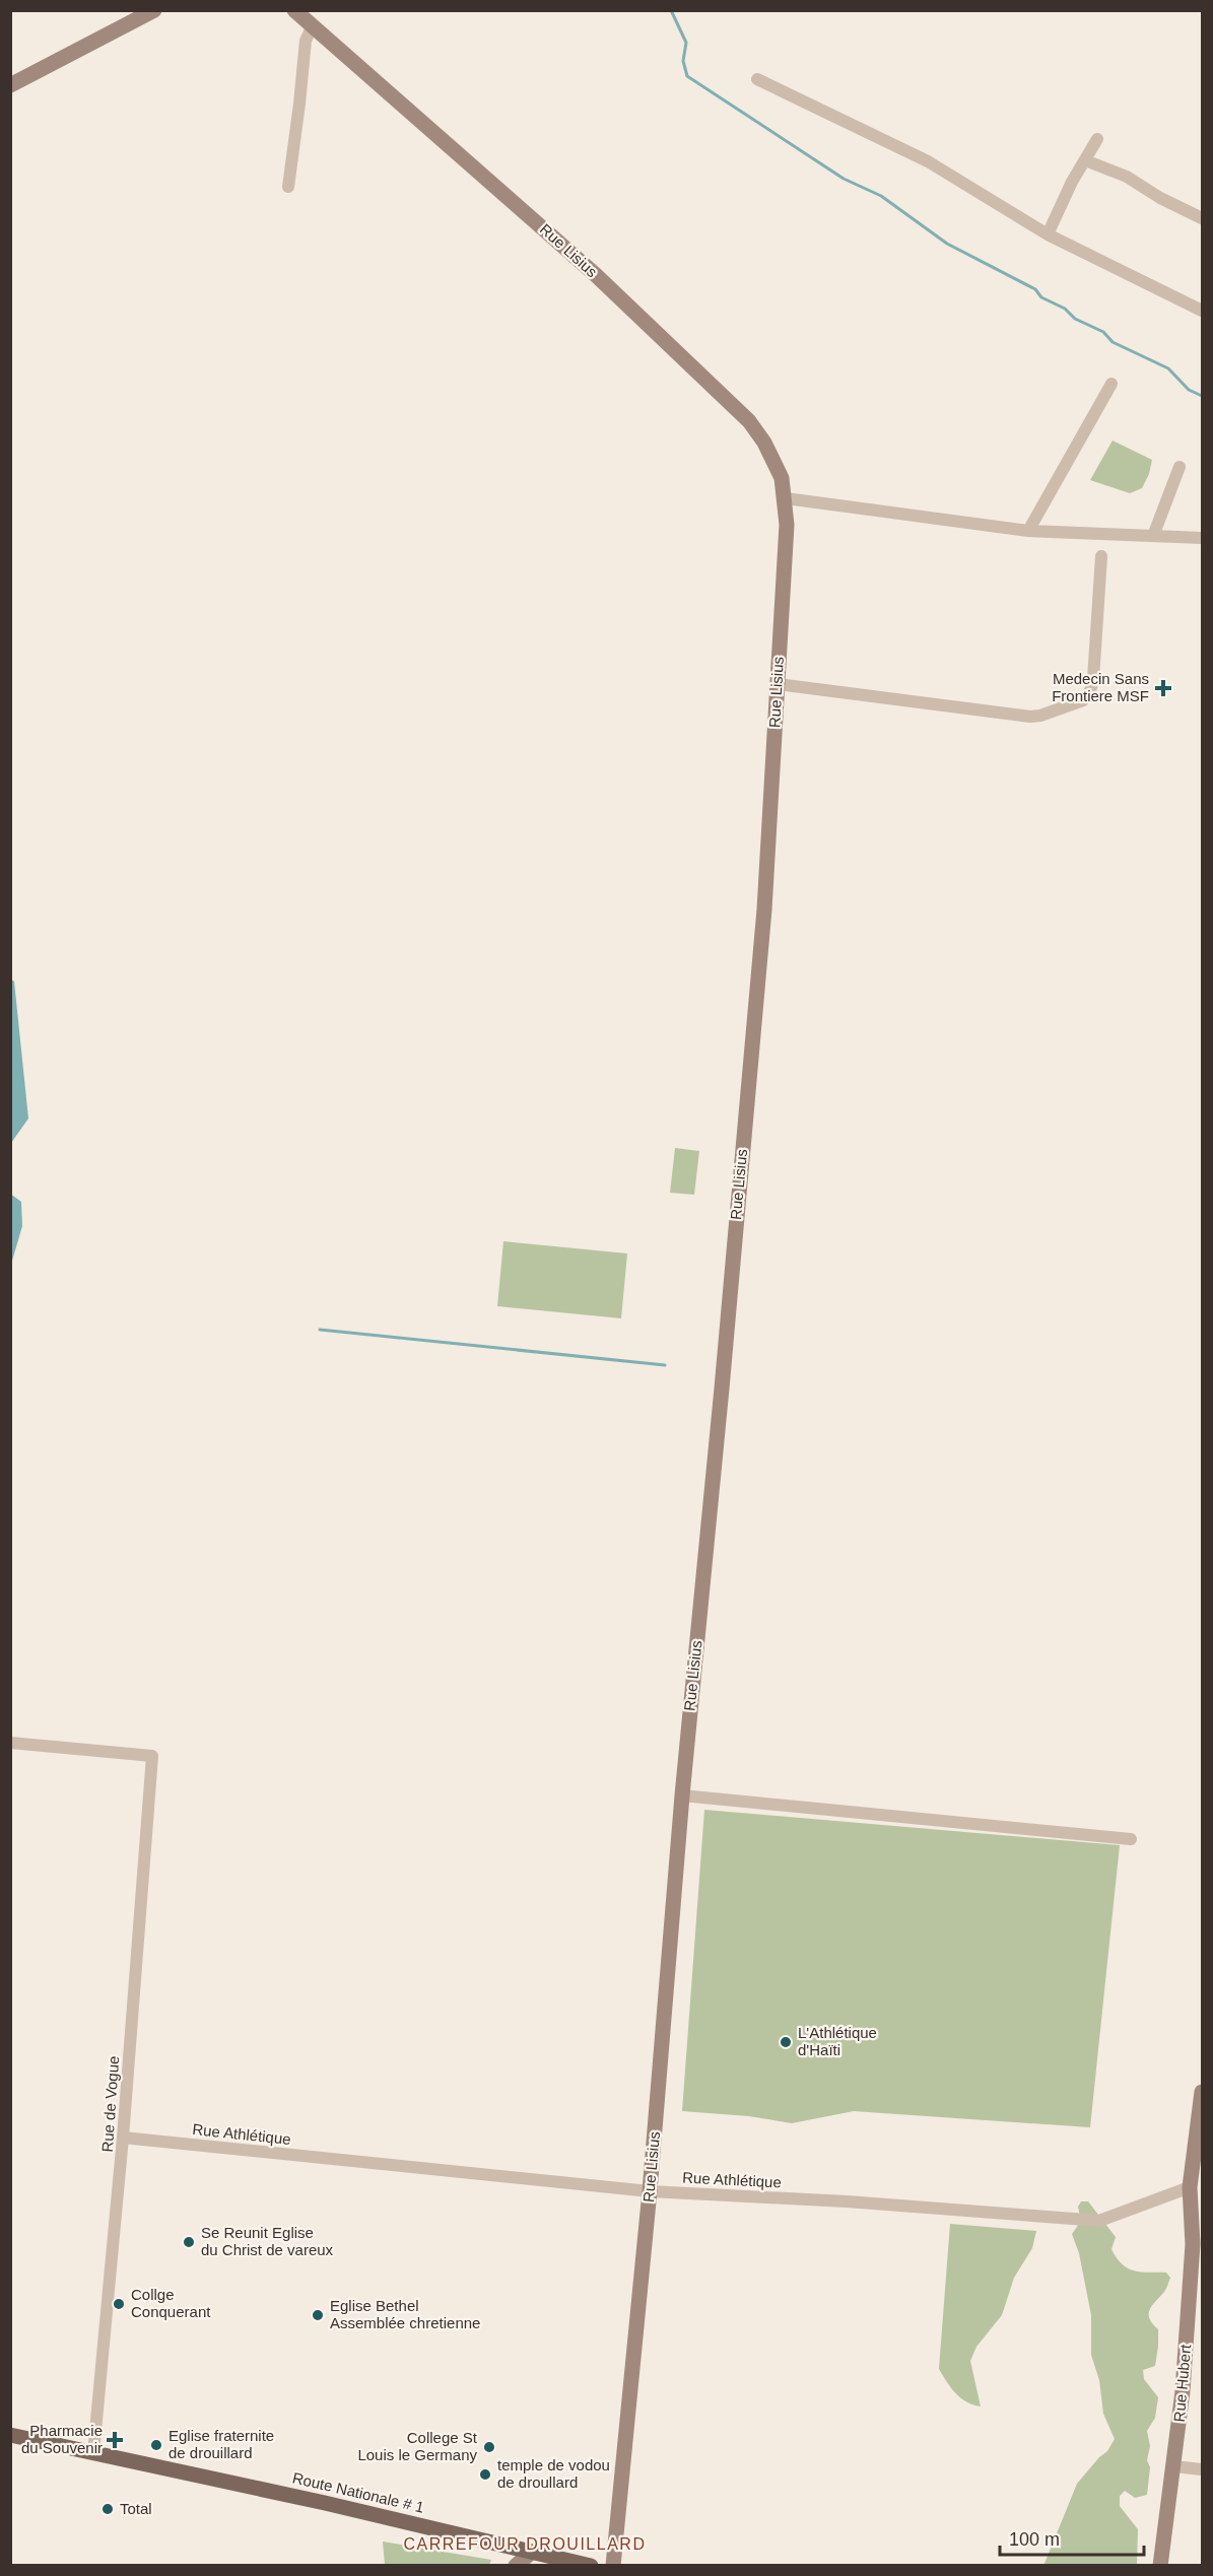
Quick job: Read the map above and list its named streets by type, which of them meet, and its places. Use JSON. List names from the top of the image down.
{
  "streets": {
    "main road": ["Route Nationale # 1"],
    "street": [
      "Rue Lisius",
      "Rue de Vogue",
      "Rue Athlétique",
      "Rue Hubert"
    ]
  },
  "crossings": [
    ["Rue Lisius", "Rue Athlétique"],
    ["Rue de Vogue", "Rue Athlétique"],
    ["Rue de Vogue", "Route Nationale # 1"],
    ["Rue Athlétique", "Rue Hubert"]
  ],
  "districts": ["CARREFOUR DROUILLARD"],
  "places": {
    "health": ["Medecin Sans Frontiere MSF", "Pharmacie du Souvenir"],
    "other": [
      "L'Athlétique d'Haïti",
      "Se Reunit Eglise du Christ de vareux",
      "Collge Conquerant",
      "Eglise Bethel Assemblée chretienne",
      "Eglise fraternite de drouillard",
      "College St Louis le Germany",
      "temple de vodou de droullard",
      "Total"
    ]
  },
  "scale_bar": "100 m"
}
